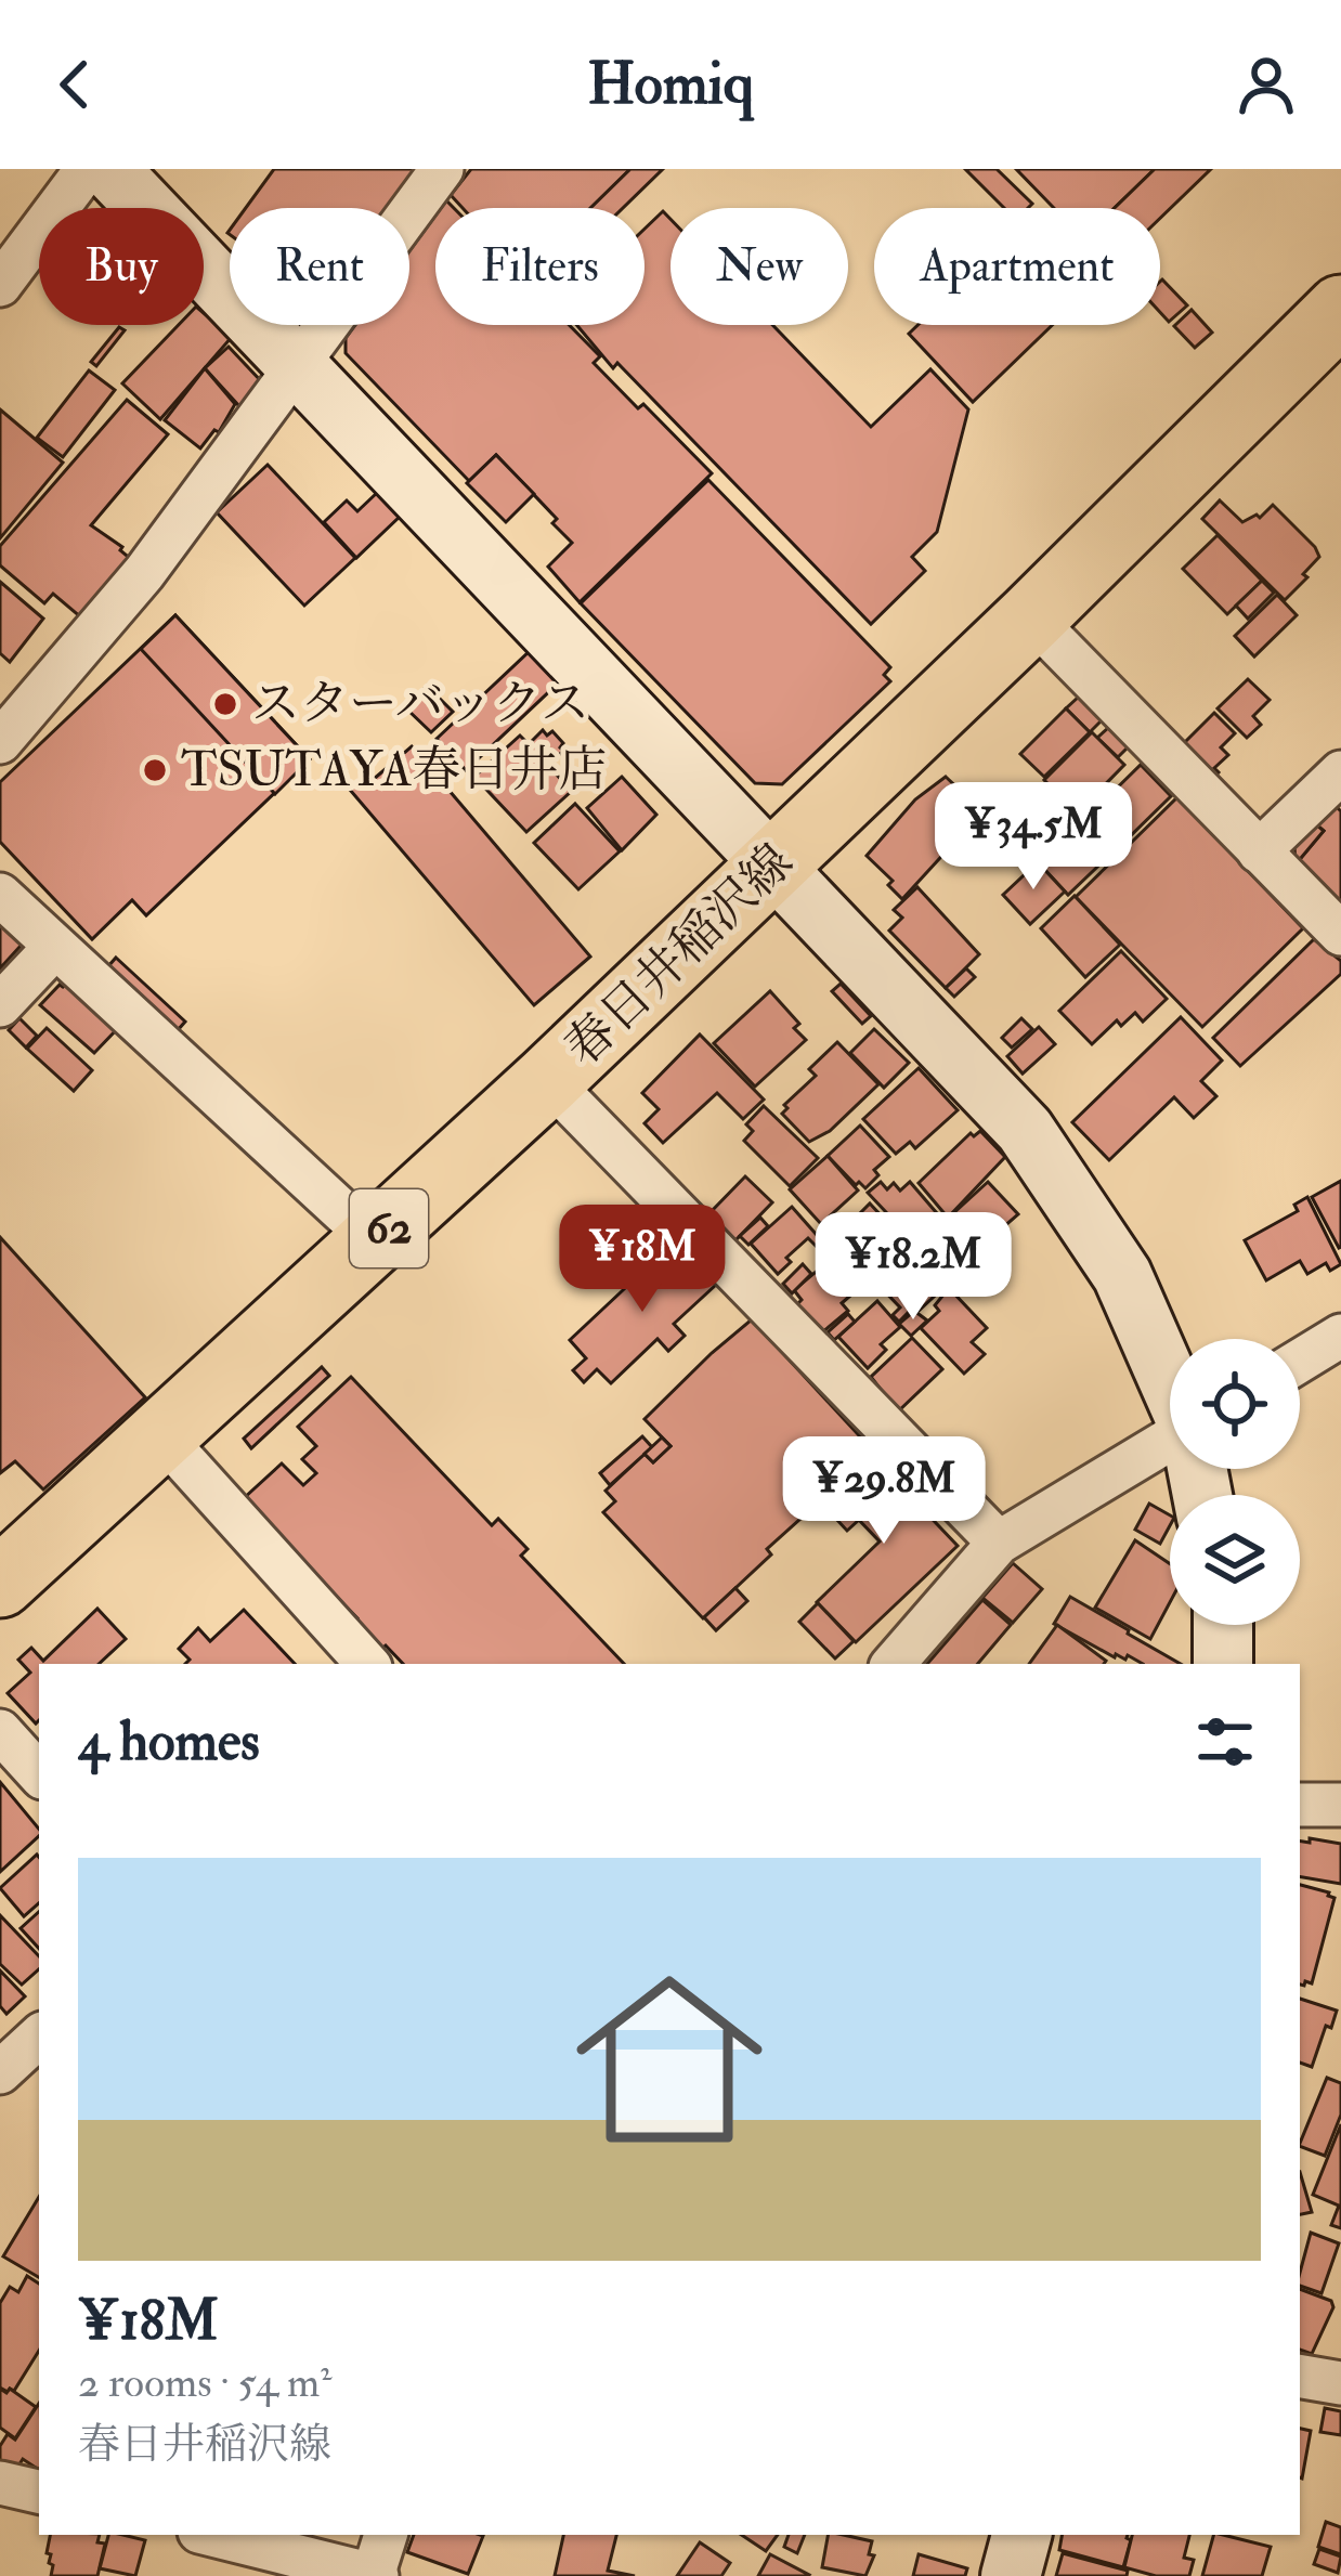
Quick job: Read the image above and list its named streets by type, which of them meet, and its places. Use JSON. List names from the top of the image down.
{
  "streets": {
    "main road": ["春日井稲沢線", "62"]
  },
  "places": ["スターバックス", "TSUTAYA春日井店"],
  "page": {
    "header": "Homiq",
    "chip": [
      "Buy",
      "Rent",
      "Filters",
      "New",
      "Apartment"
    ],
    "price": [
      "¥34.5M",
      "¥18M",
      "¥18.2M",
      "¥29.8M"
    ],
    "heading": "4 homes",
    "list": [
      {
        "name": "¥18M",
        "note": "2 rooms · 54 m² · 春日井稲沢線"
      }
    ]
  }
}
